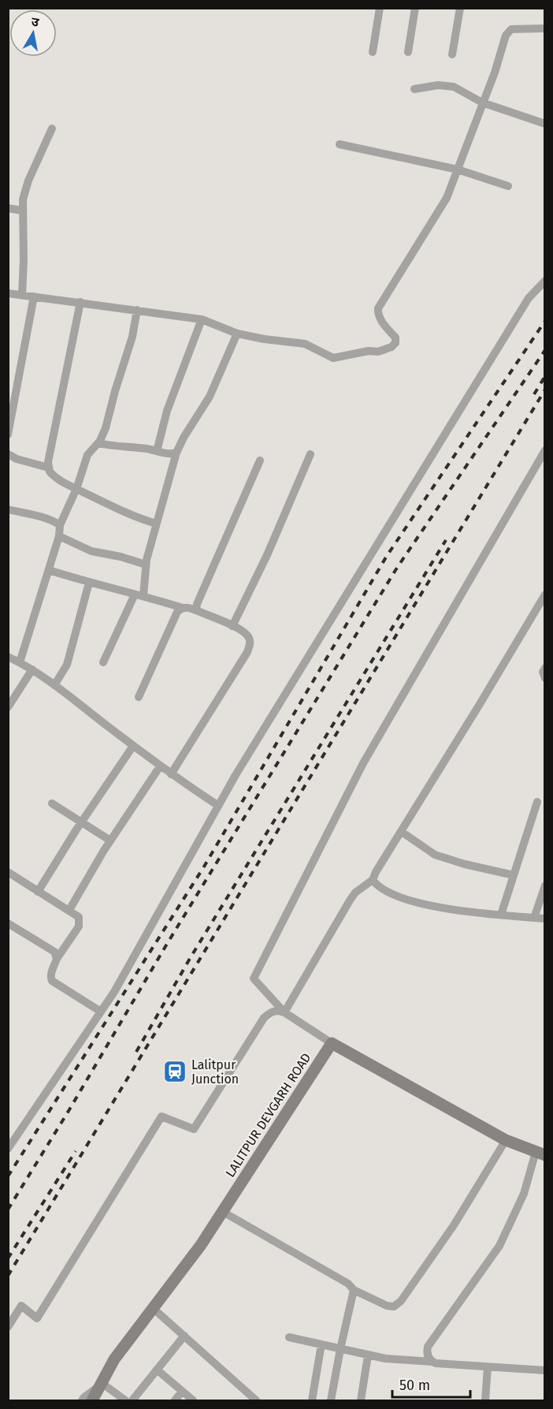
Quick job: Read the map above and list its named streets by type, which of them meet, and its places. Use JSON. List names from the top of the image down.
{
  "streets": {
    "main road": ["LALITPUR DEVGARH ROAD"]
  },
  "places": {
    "station": ["Lalitpur Junction"]
  },
  "scale_bar": "50 m",
  "north": "top"
}
